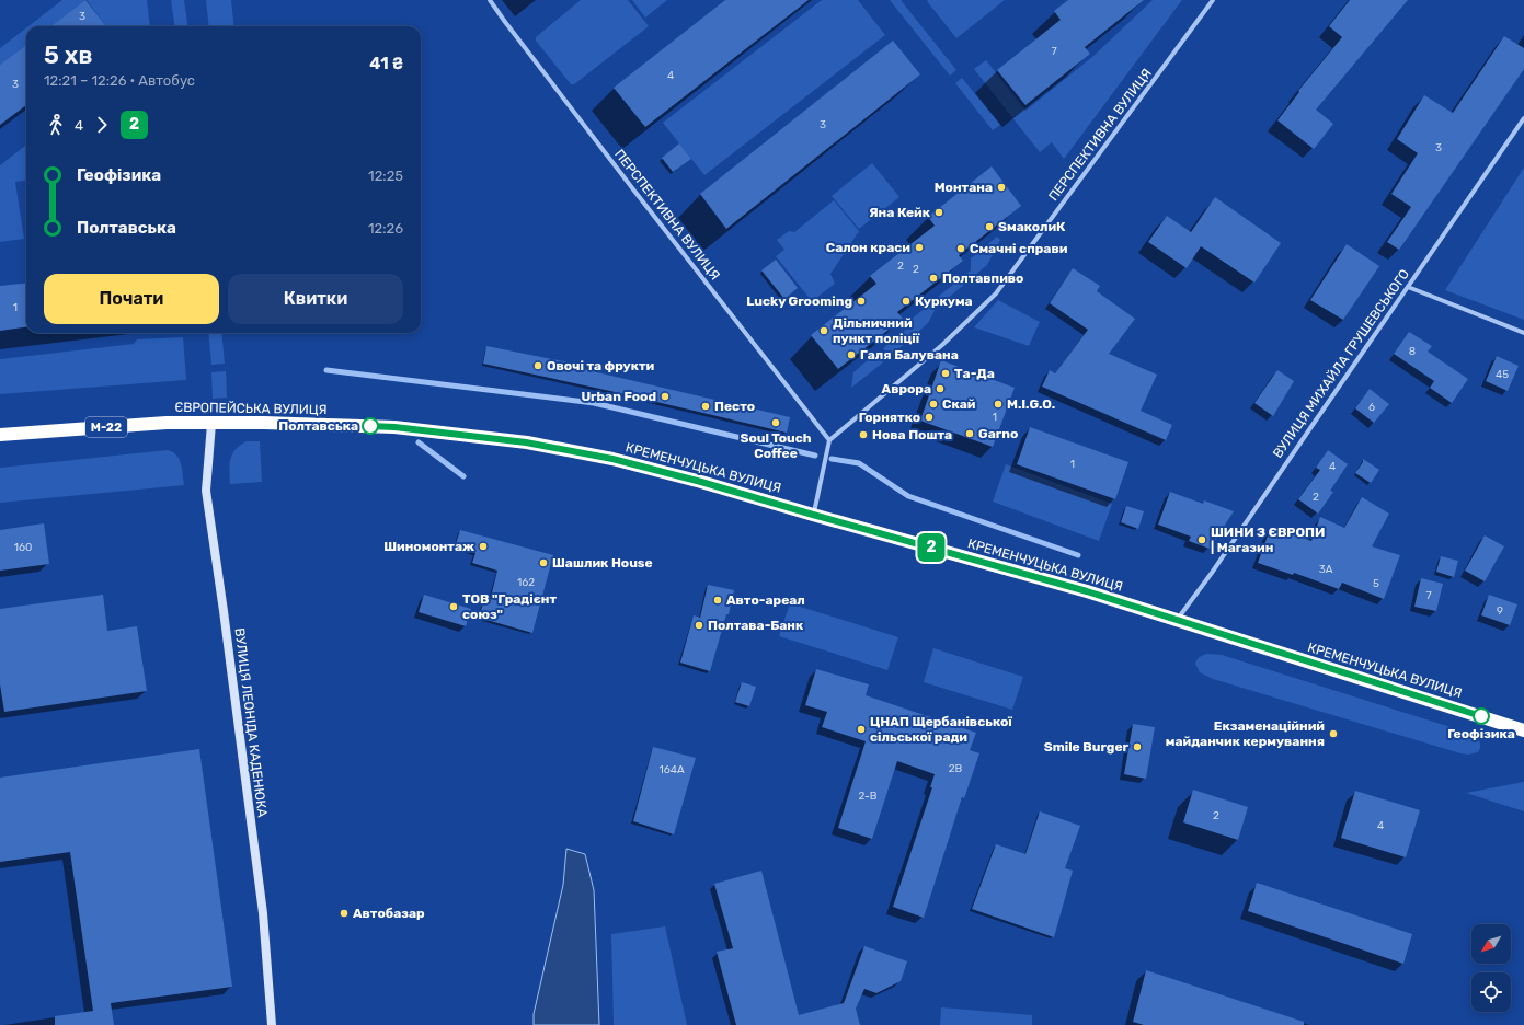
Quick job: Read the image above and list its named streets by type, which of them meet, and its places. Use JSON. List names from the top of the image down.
{
  "streets": {
    "highway": ["ЄВРОПЕЙСЬКА ВУЛИЦЯ", "М-22", "КРЕМЕНЧУЦЬКА ВУЛИЦЯ"],
    "street": ["ПЕРСПЕКТИВНА ВУЛИЦЯ", "ВУЛИЦЯ МИХАЙЛА ГРУШЕВСЬКОГО", "ВУЛИЦЯ ЛЕОНІДА КАДЕНЮКА"]
  },
  "crossings": [
    ["ВУЛИЦЯ МИХАЙЛА ГРУШЕВСЬКОГО", "КРЕМЕНЧУЦЬКА ВУЛИЦЯ"],
    ["ЄВРОПЕЙСЬКА ВУЛИЦЯ", "КРЕМЕНЧУЦЬКА ВУЛИЦЯ"],
    ["ЄВРОПЕЙСЬКА ВУЛИЦЯ", "ВУЛИЦЯ ЛЕОНІДА КАДЕНЮКА"]
  ],
  "places": [
    "Монтана",
    "Яна Кейк",
    "SмаколиК",
    "Салон краси",
    "Смачні справи",
    "Полтавпиво",
    "Lucky Grooming",
    "Куркума",
    "Дільничний пункт поліції",
    "Галя Балувана",
    "Овочі та фрукти",
    "Та-Да",
    "Аврора",
    "Urban Food",
    "Скай",
    "M.I.G.O.",
    "Песто",
    "Горнятко",
    "Soul Touch Coffee",
    "Полтавська",
    "Garno",
    "Нова Пошта",
    "ШИНИ З ЄВРОПИ | Магазин",
    "Шиномонтаж",
    "Шашлик House",
    "Авто-ареал",
    "ТОВ \"Градієнт союз\"",
    "Полтава-Банк",
    "Геофізика",
    "ЦНАП Щербанівської сільської ради",
    "Екзаменаційний майданчик кермування",
    "Smile Burger",
    "Автобазар"
  ],
  "lines": ["bus line 2"],
  "house_numbers": [
    "3",
    "7",
    "4",
    "3",
    "3",
    "3",
    "2",
    "2",
    "1",
    "8",
    "45",
    "6",
    "1",
    "1",
    "4",
    "2",
    "160",
    "3А",
    "162",
    "5",
    "7",
    "9",
    "2В",
    "164А",
    "2-В",
    "2",
    "4"
  ],
  "north": "bottom left",
  "page": {
    "on_map": "2",
    "heading": ["5 хв", "12:21 – 12:26 · Автобус", "41 ₴"],
    "legs": ["4", "2"],
    "list": [
      {
        "name": "Геофізика",
        "value": "12:25"
      },
      {
        "name": "Полтавська",
        "value": "12:26"
      }
    ],
    "buttons": ["Почати", "Квитки"]
  }
}
